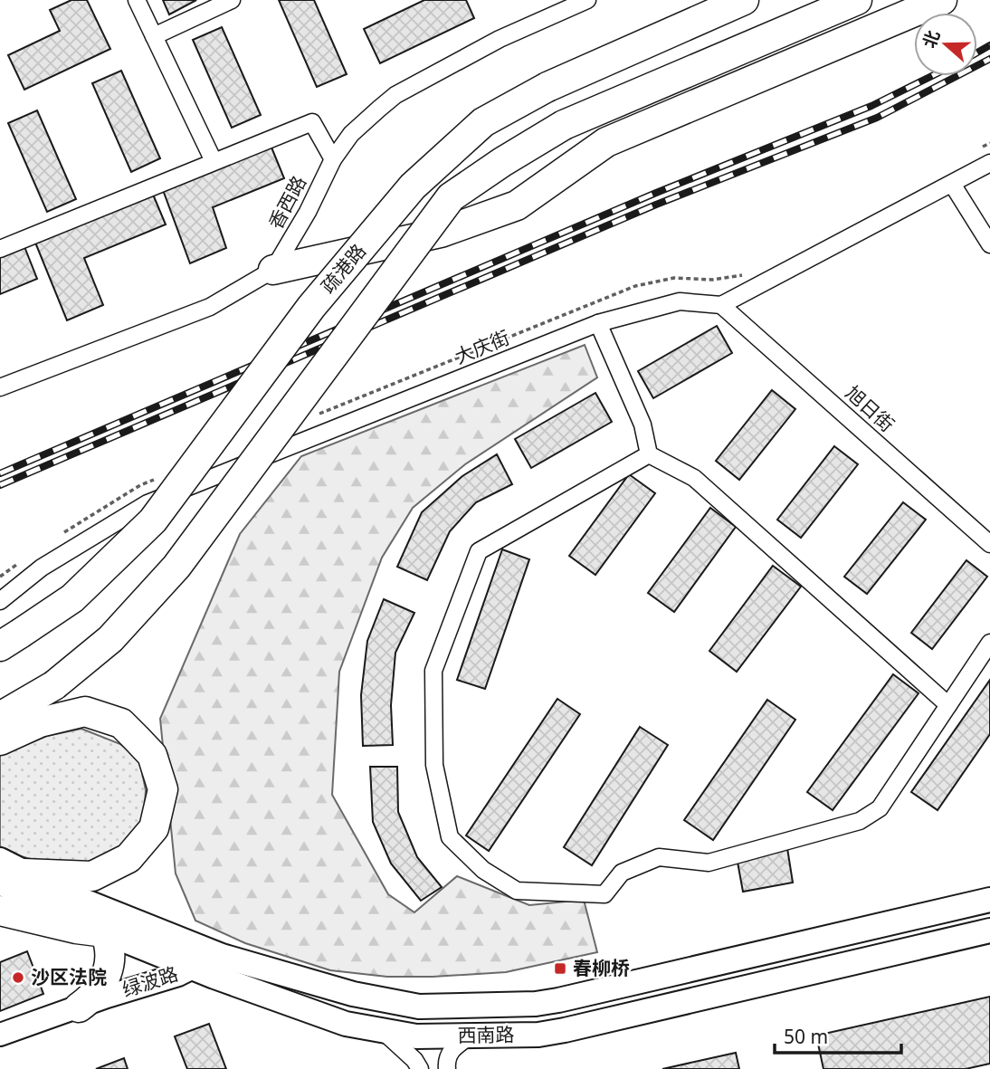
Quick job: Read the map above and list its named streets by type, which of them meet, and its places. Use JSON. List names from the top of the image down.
{
  "streets": {
    "highway": ["疏港路"],
    "main road": ["西南路"],
    "street": [
      "香西路",
      "大庆街",
      "旭日街",
      "绿波路"
    ]
  },
  "crossings": [
    ["大庆街", "旭日街"],
    ["绿波路", "西南路"]
  ],
  "places": {
    "transit": ["春柳桥"],
    "other": ["沙区法院"]
  },
  "scale_bar": "50 m",
  "north": "left"
}
